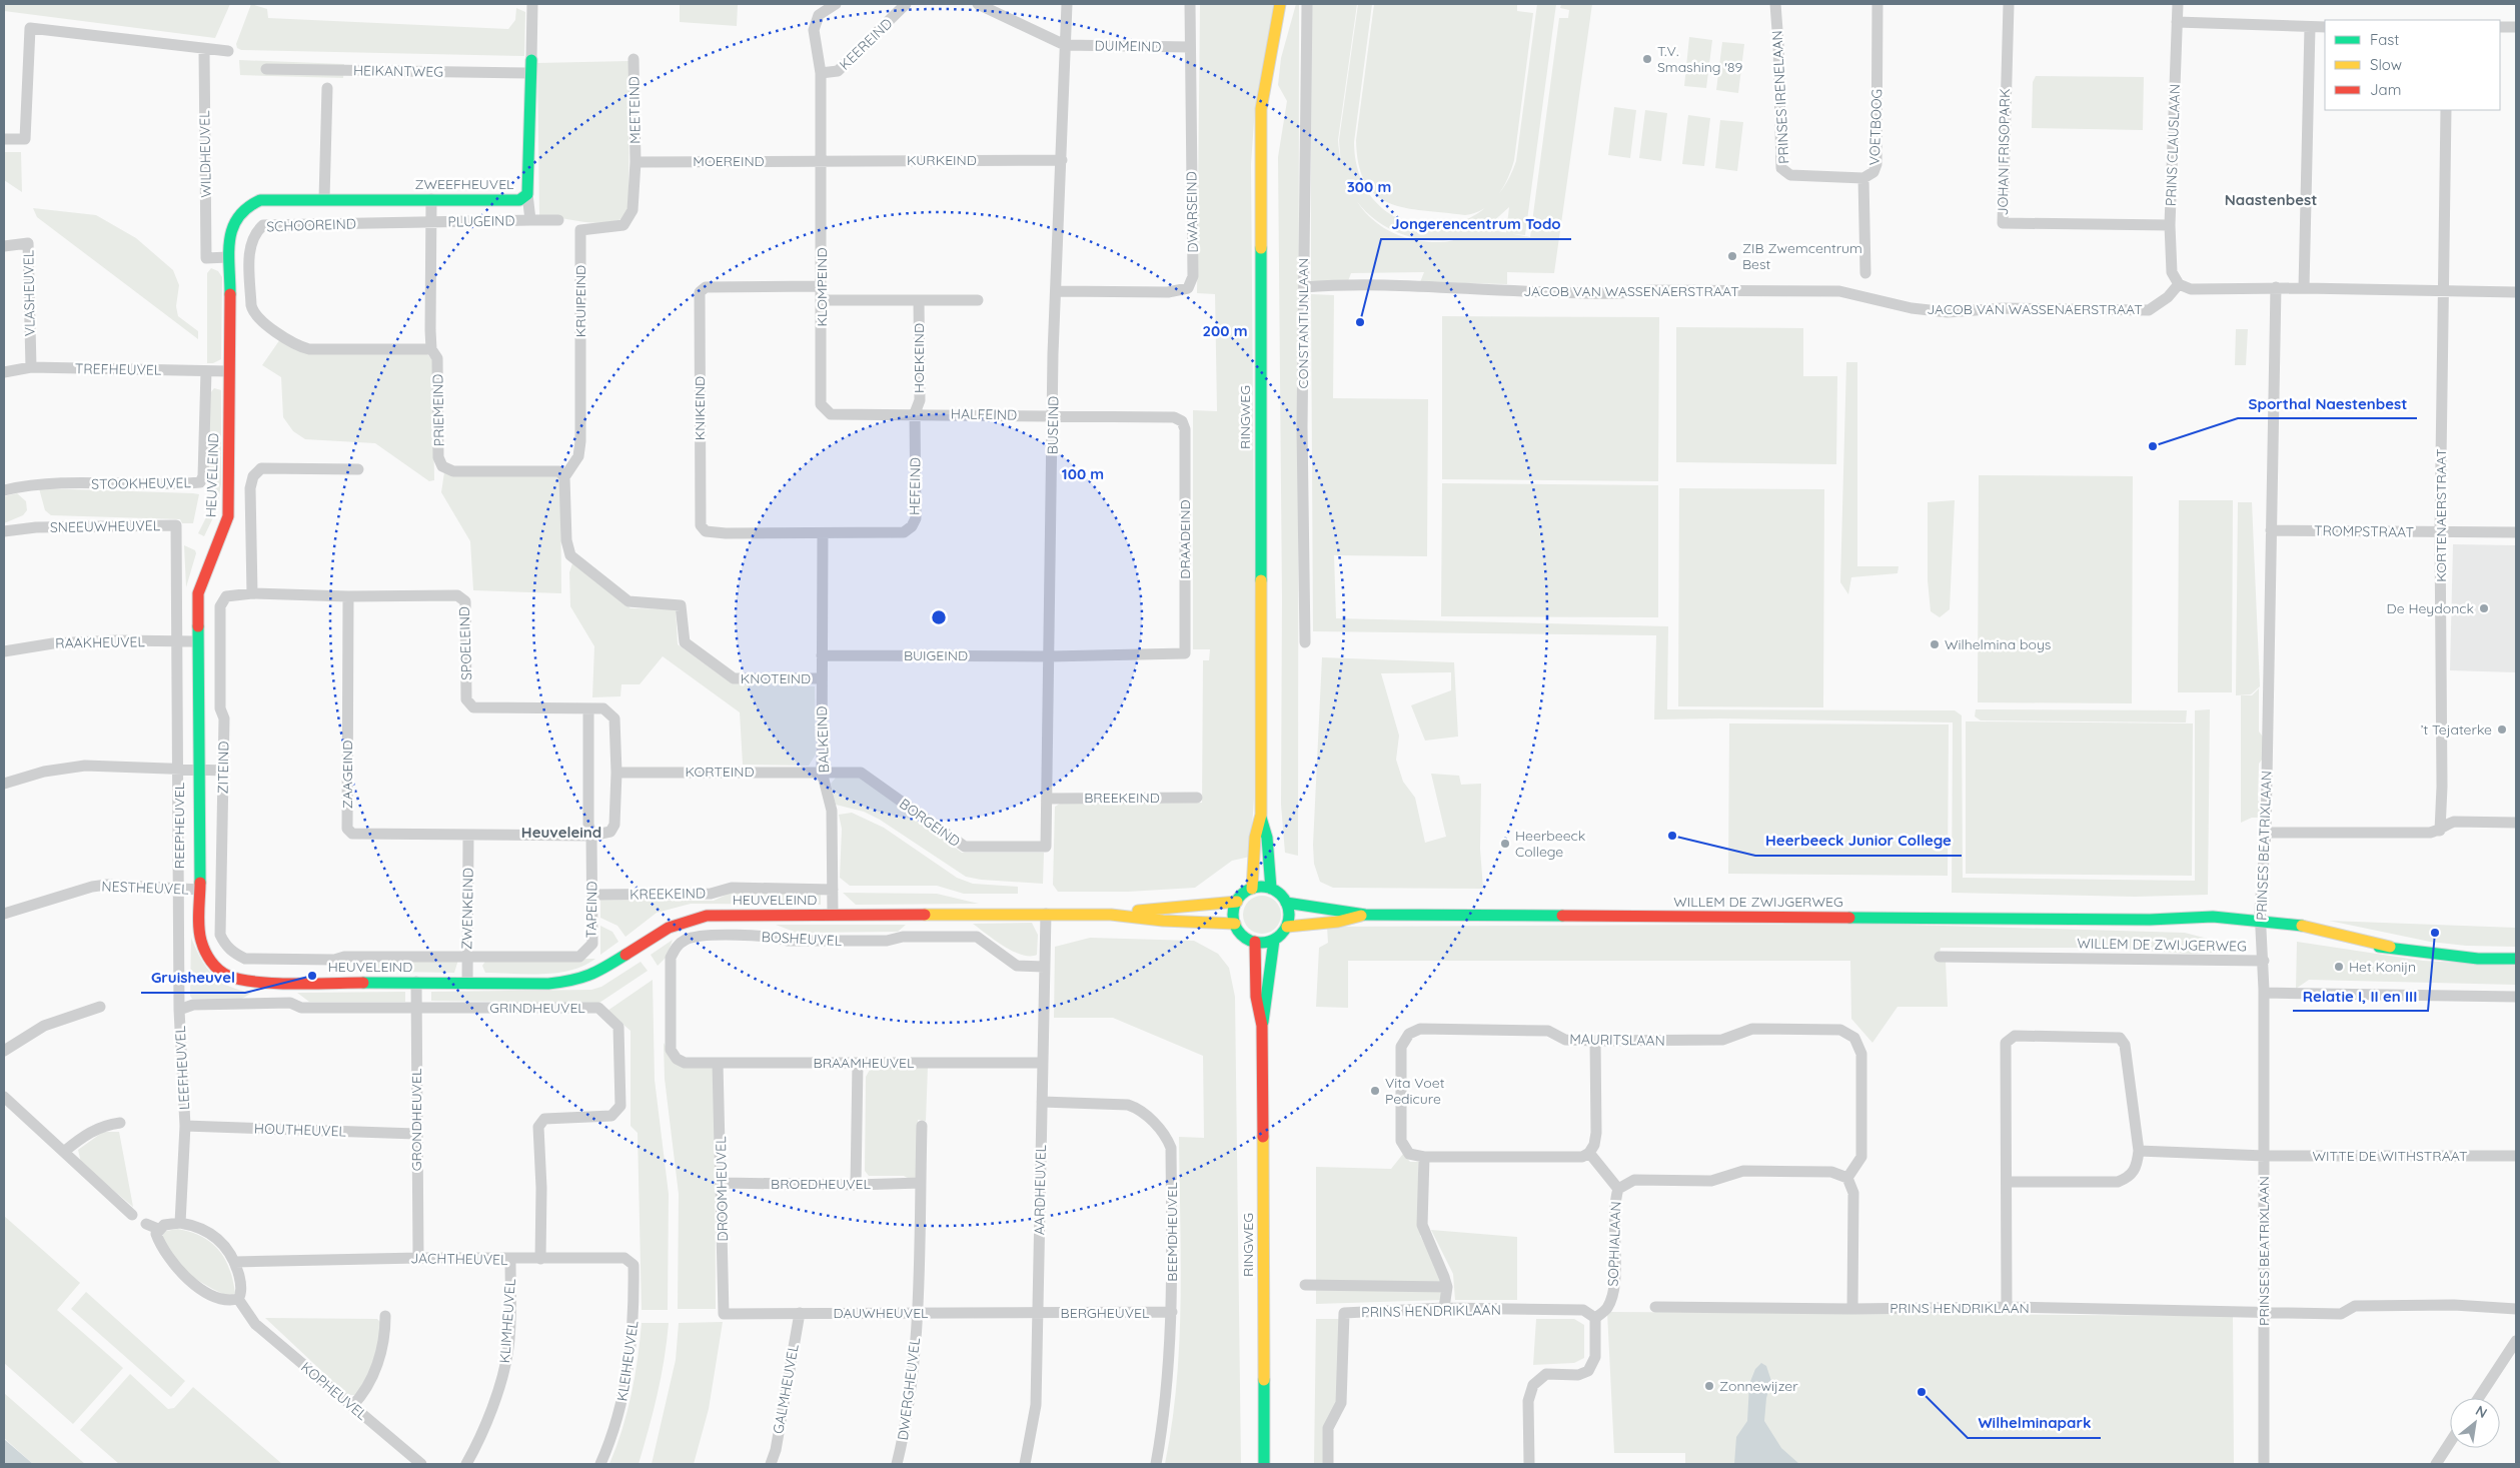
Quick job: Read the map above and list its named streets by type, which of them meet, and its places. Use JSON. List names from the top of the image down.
{
  "streets": {
    "main road": [
      "ZWEEFHEUVEL",
      "RINGWEG",
      "HEUVELEIND",
      "WILLEM DE ZWIJGERWEG"
    ],
    "street": [
      "KEEREIND",
      "DUIMEIND",
      "HEIKANTWEG",
      "PRINSES IRENELAAN",
      "MEETEIND",
      "VOETBOOG",
      "PRINS CLAUSLAAN",
      "JOHAN FRISOPARK",
      "WILDHEUVEL",
      "KURKEIND",
      "MOEREIND",
      "DWARSEIND",
      "PLUGEIND",
      "SCHOOREIND",
      "KLOMPEIND",
      "JACOB VAN WASSENAERSTRAAT",
      "VLASHEUVEL",
      "KRUIPEIND",
      "CONSTANTIJNLAAN",
      "HOEKEIND",
      "TREFHEUVEL",
      "KNIKEIND",
      "PRIEMEIND",
      "HALFEIND",
      "BUSEIND",
      "STOOKHEUVEL",
      "HEFEIND",
      "KORTENAERSTRAAT",
      "SNEEUWHEUVEL",
      "TROMPSTRAAT",
      "DRAADEIND",
      "RAAKHEUVEL",
      "SPOELEIND",
      "BUIGEIND",
      "KNOTEIND",
      "BALKEIND",
      "ZITEIND",
      "KORTEIND",
      "ZAAGEIND",
      "BREEKEIND",
      "BORGEIND",
      "REEPHEUVEL",
      "PRINSES BEATRIXLAAN",
      "NESTHEUVEL",
      "KREEKEIND",
      "ZWENKEIND",
      "TAPEIND",
      "BOSHEUVEL",
      "GRINDHEUVEL",
      "MAURITSLAAN",
      "BRAAMHEUVEL",
      "LEEFHEUVEL",
      "GRONDHEUVEL",
      "HOUTHEUVEL",
      "WITTE DE WITHSTRAAT",
      "BROEDHEUVEL",
      "DROOMHEUVEL",
      "AARDHEUVEL",
      "BEEMDHEUVEL",
      "SOPHIALAAN",
      "JACHTHEUVEL",
      "PRINS HENDRIKLAAN",
      "DAUWHEUVEL",
      "BERGHEUVEL",
      "KLIMHEUVEL",
      "KLEIHEUVEL",
      "GALMHEUVEL",
      "DWERGHEUVEL",
      "KOPHEUVEL"
    ]
  },
  "crossings": [
    ["KEEREIND", "KLOMPEIND"],
    ["DUIMEIND", "DWARSEIND"],
    ["DUIMEIND", "BUSEIND"],
    ["HEIKANTWEG", "ZWEEFHEUVEL"],
    ["PRINSES IRENELAAN", "VOETBOOG"],
    ["MEETEIND", "MOEREIND"],
    ["MEETEIND", "KRUIPEIND"],
    ["PRINS CLAUSLAAN", "JOHAN FRISOPARK"],
    ["PRINS CLAUSLAAN", "JACOB VAN WASSENAERSTRAAT"],
    ["WILDHEUVEL", "HEUVELEIND"],
    ["KURKEIND", "MOEREIND"],
    ["KURKEIND", "KLOMPEIND"],
    ["KURKEIND", "BUSEIND"],
    ["MOEREIND", "KLOMPEIND"],
    ["MOEREIND", "KRUIPEIND"],
    ["ZWEEFHEUVEL", "PLUGEIND"],
    ["ZWEEFHEUVEL", "PRIEMEIND"],
    ["ZWEEFHEUVEL", "HEUVELEIND"],
    ["DWARSEIND", "BUSEIND"],
    ["PLUGEIND", "SCHOOREIND"],
    ["PLUGEIND", "PRIEMEIND"],
    ["SCHOOREIND", "PRIEMEIND"],
    ["KLOMPEIND", "HOEKEIND"],
    ["KLOMPEIND", "KNIKEIND"],
    ["KLOMPEIND", "HALFEIND"],
    ["KLOMPEIND", "HEFEIND"],
    ["JACOB VAN WASSENAERSTRAAT", "CONSTANTIJNLAAN"],
    ["VLASHEUVEL", "TREFHEUVEL"],
    ["KRUIPEIND", "PRIEMEIND"],
    ["KRUIPEIND", "KNOTEIND"],
    ["HOEKEIND", "HALFEIND"],
    ["HOEKEIND", "HEFEIND"],
    ["TREFHEUVEL", "HEUVELEIND"],
    ["TREFHEUVEL", "STOOKHEUVEL"],
    ["KNIKEIND", "HEFEIND"],
    ["KNIKEIND", "BALKEIND"],
    ["PRIEMEIND", "KNOTEIND"],
    ["HALFEIND", "BUSEIND"],
    ["HALFEIND", "HEFEIND"],
    ["HALFEIND", "DRAADEIND"],
    ["RINGWEG", "HEUVELEIND"],
    ["RINGWEG", "WILLEM DE ZWIJGERWEG"],
    ["BUSEIND", "DRAADEIND"],
    ["BUSEIND", "BUIGEIND"],
    ["BUSEIND", "BREEKEIND"],
    ["BUSEIND", "BORGEIND"],
    ["HEUVELEIND", "RAAKHEUVEL"],
    ["HEUVELEIND", "BALKEIND"],
    ["HEUVELEIND", "NESTHEUVEL"],
    ["HEUVELEIND", "WILLEM DE ZWIJGERWEG"],
    ["HEUVELEIND", "ZWENKEIND"],
    ["HEUVELEIND", "GRONDHEUVEL"],
    ["HEUVELEIND", "AARDHEUVEL"],
    ["HEFEIND", "BALKEIND"],
    ["KORTENAERSTRAAT", "TROMPSTRAAT"],
    ["SNEEUWHEUVEL", "RAAKHEUVEL"],
    ["SNEEUWHEUVEL", "REEPHEUVEL"],
    ["TROMPSTRAAT", "PRINSES BEATRIXLAAN"],
    ["DRAADEIND", "BUIGEIND"],
    ["RAAKHEUVEL", "REEPHEUVEL"],
    ["SPOELEIND", "ZITEIND"],
    ["SPOELEIND", "KORTEIND"],
    ["SPOELEIND", "ZAAGEIND"],
    ["SPOELEIND", "TAPEIND"],
    ["BUIGEIND", "BALKEIND"],
    ["KNOTEIND", "BALKEIND"],
    ["BALKEIND", "KORTEIND"],
    ["BALKEIND", "BORGEIND"],
    ["BALKEIND", "KREEKEIND"],
    ["ZITEIND", "ZWENKEIND"],
    ["ZITEIND", "TAPEIND"],
    ["KORTEIND", "BORGEIND"],
    ["ZAAGEIND", "ZWENKEIND"],
    ["ZAAGEIND", "TAPEIND"],
    ["REEPHEUVEL", "NESTHEUVEL"],
    ["REEPHEUVEL", "LEEFHEUVEL"],
    ["PRINSES BEATRIXLAAN", "WILLEM DE ZWIJGERWEG"],
    ["PRINSES BEATRIXLAAN", "WITTE DE WITHSTRAAT"],
    ["PRINSES BEATRIXLAAN", "PRINS HENDRIKLAAN"],
    ["KREEKEIND", "TAPEIND"],
    ["ZWENKEIND", "TAPEIND"],
    ["BOSHEUVEL", "BRAAMHEUVEL"],
    ["BOSHEUVEL", "AARDHEUVEL"],
    ["GRINDHEUVEL", "GRONDHEUVEL"],
    ["GRINDHEUVEL", "JACHTHEUVEL"],
    ["MAURITSLAAN", "SOPHIALAAN"],
    ["BRAAMHEUVEL", "DROOMHEUVEL"],
    ["BRAAMHEUVEL", "AARDHEUVEL"],
    ["LEEFHEUVEL", "HOUTHEUVEL"],
    ["GRONDHEUVEL", "HOUTHEUVEL"],
    ["GRONDHEUVEL", "JACHTHEUVEL"],
    ["BROEDHEUVEL", "DROOMHEUVEL"],
    ["DROOMHEUVEL", "DAUWHEUVEL"],
    ["AARDHEUVEL", "BEEMDHEUVEL"],
    ["AARDHEUVEL", "DAUWHEUVEL"],
    ["AARDHEUVEL", "BERGHEUVEL"],
    ["BEEMDHEUVEL", "BERGHEUVEL"],
    ["SOPHIALAAN", "PRINS HENDRIKLAAN"],
    ["JACHTHEUVEL", "KLIMHEUVEL"],
    ["JACHTHEUVEL", "KLEIHEUVEL"],
    ["DAUWHEUVEL", "BERGHEUVEL"],
    ["DAUWHEUVEL", "GALMHEUVEL"],
    ["DAUWHEUVEL", "DWERGHEUVEL"]
  ],
  "districts": ["Naastenbest", "Heuveleind"],
  "places": [
    "T.V. Smashing '89",
    "ZIB Zwemcentrum Best",
    "Jongerencentrum Todo",
    "Sporthal Naestenbest",
    "De Heydonck",
    "Wilhelmina boys",
    "’t Tejaterke",
    "Heerbeeck Junior College",
    "Heerbeeck College",
    "Relatie I, II en III",
    "Het Konijn",
    "Gruisheuvel",
    "Vita Voet Pedicure",
    "Zonnewijzer",
    "Wilhelminapark"
  ],
  "legend": ["Fast", "Slow", "Jam"],
  "north": "top right",
  "rings": ["300 m", "200 m", "100 m"]
}
